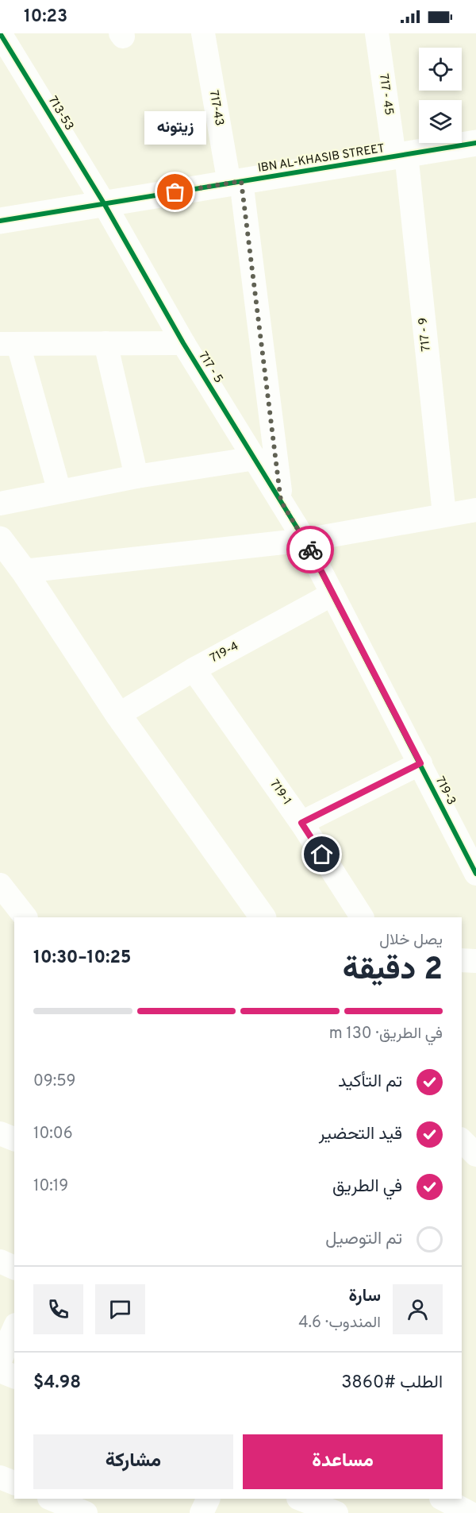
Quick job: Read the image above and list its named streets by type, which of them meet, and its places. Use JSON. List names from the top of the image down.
{
  "streets": {
    "street": [
      "717 - 45",
      "717-43",
      "713-53",
      "IBN AL-KHASIB STREET",
      "717 - 9",
      "717 - 5",
      "719-4",
      "719-3",
      "719-1"
    ]
  },
  "crossings": [
    ["717 - 45", "IBN AL-KHASIB STREET"],
    ["717 - 45", "717 - 9"],
    ["717-43", "IBN AL-KHASIB STREET"],
    ["717-43", "717 - 5"],
    ["713-53", "IBN AL-KHASIB STREET"],
    ["713-53", "717 - 5"],
    ["IBN AL-KHASIB STREET", "717 - 9"],
    ["IBN AL-KHASIB STREET", "717 - 5"],
    ["717 - 5", "719-3"],
    ["719-4", "719-3"],
    ["719-4", "719-1"]
  ],
  "places": ["زيتونه"],
  "page": {
    "status": "10:23",
    "bubble": "زيتونه",
    "heading": ["2 دقيقة", "يصل خلال", "10:25–10:30"],
    "panel": [
      "سارة",
      "المندوب · 4.6",
      "الطلب #3860",
      "$4.98"
    ],
    "bar": "في الطريق · 130 m",
    "list": [
      ["تم التأكيد", "09:59"],
      ["قيد التحضير", "10:06"],
      ["في الطريق", "10:19"],
      "تم التوصيل"
    ],
    "buttons": ["مساعدة", "مشاركة"]
  }
}
